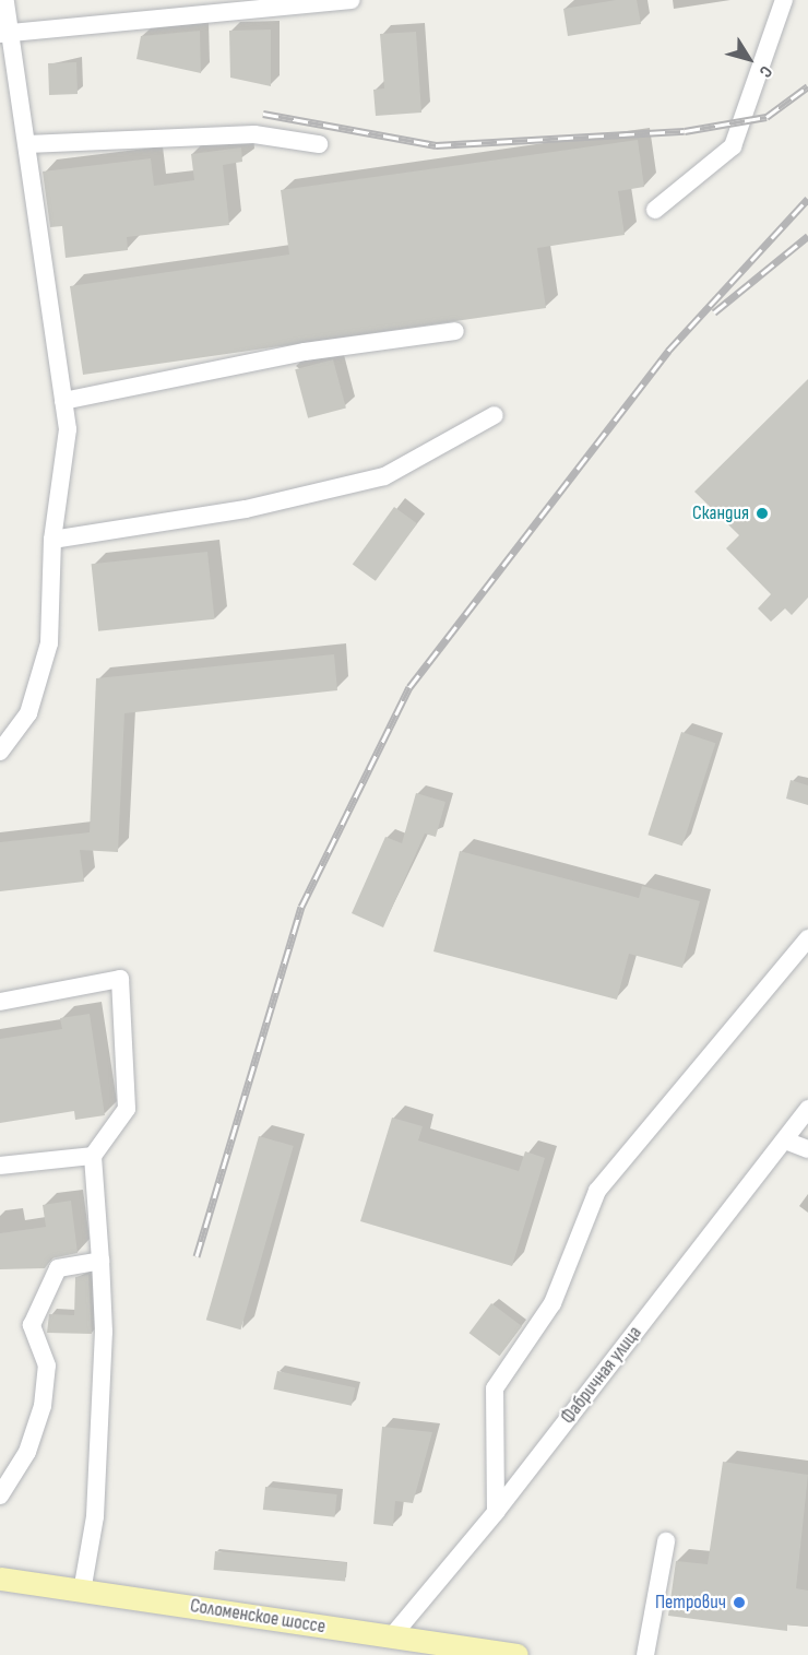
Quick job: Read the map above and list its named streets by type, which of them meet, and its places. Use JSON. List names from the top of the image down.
{
  "streets": {
    "main road": ["Соломенское шоссе"],
    "street": ["Фабричная улица"]
  },
  "crossings": [
    ["Фабричная улица", "Соломенское шоссе"]
  ],
  "places": ["Скандия", "Петрович"],
  "north": "bottom right"
}
